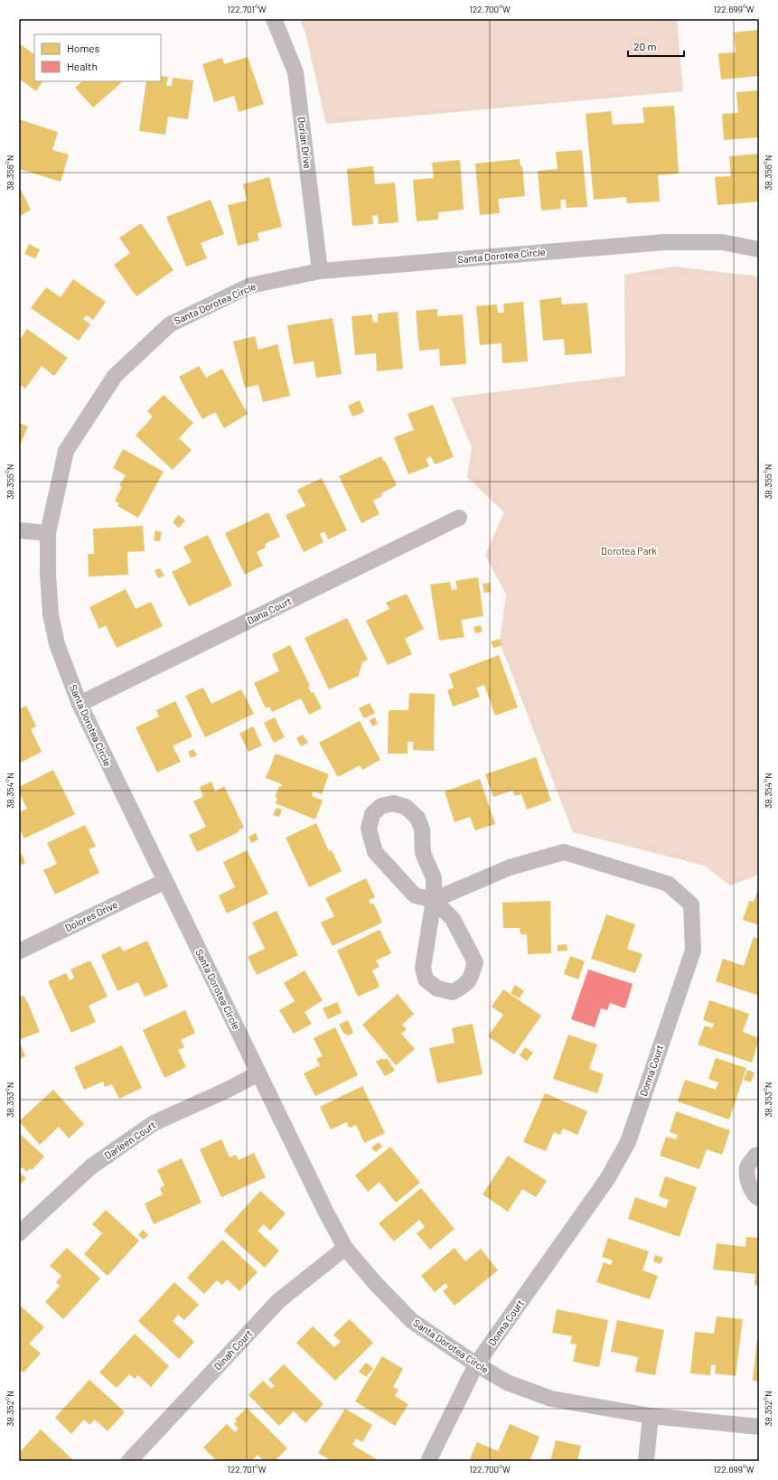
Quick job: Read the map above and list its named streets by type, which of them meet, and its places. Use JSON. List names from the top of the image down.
{
  "streets": {
    "street": [
      "Dorian Drive",
      "Santa Dorotea Circle",
      "Dana Court",
      "Dolores Drive",
      "Donna Court",
      "Darleen Court",
      "Dinah Court"
    ]
  },
  "crossings": [
    ["Dorian Drive", "Santa Dorotea Circle"],
    ["Santa Dorotea Circle", "Dana Court"],
    ["Santa Dorotea Circle", "Dolores Drive"],
    ["Santa Dorotea Circle", "Donna Court"],
    ["Santa Dorotea Circle", "Darleen Court"],
    ["Santa Dorotea Circle", "Dinah Court"]
  ],
  "parks": ["Dorotea Park"],
  "legend": ["Homes", "Health"],
  "scale_bar": "20 m",
  "coordinates": [
    "122.701°W",
    "122.700°W",
    "122.699°W",
    "38.356°N",
    "38.355°N",
    "38.354°N",
    "38.353°N",
    "38.352°N"
  ]
}
